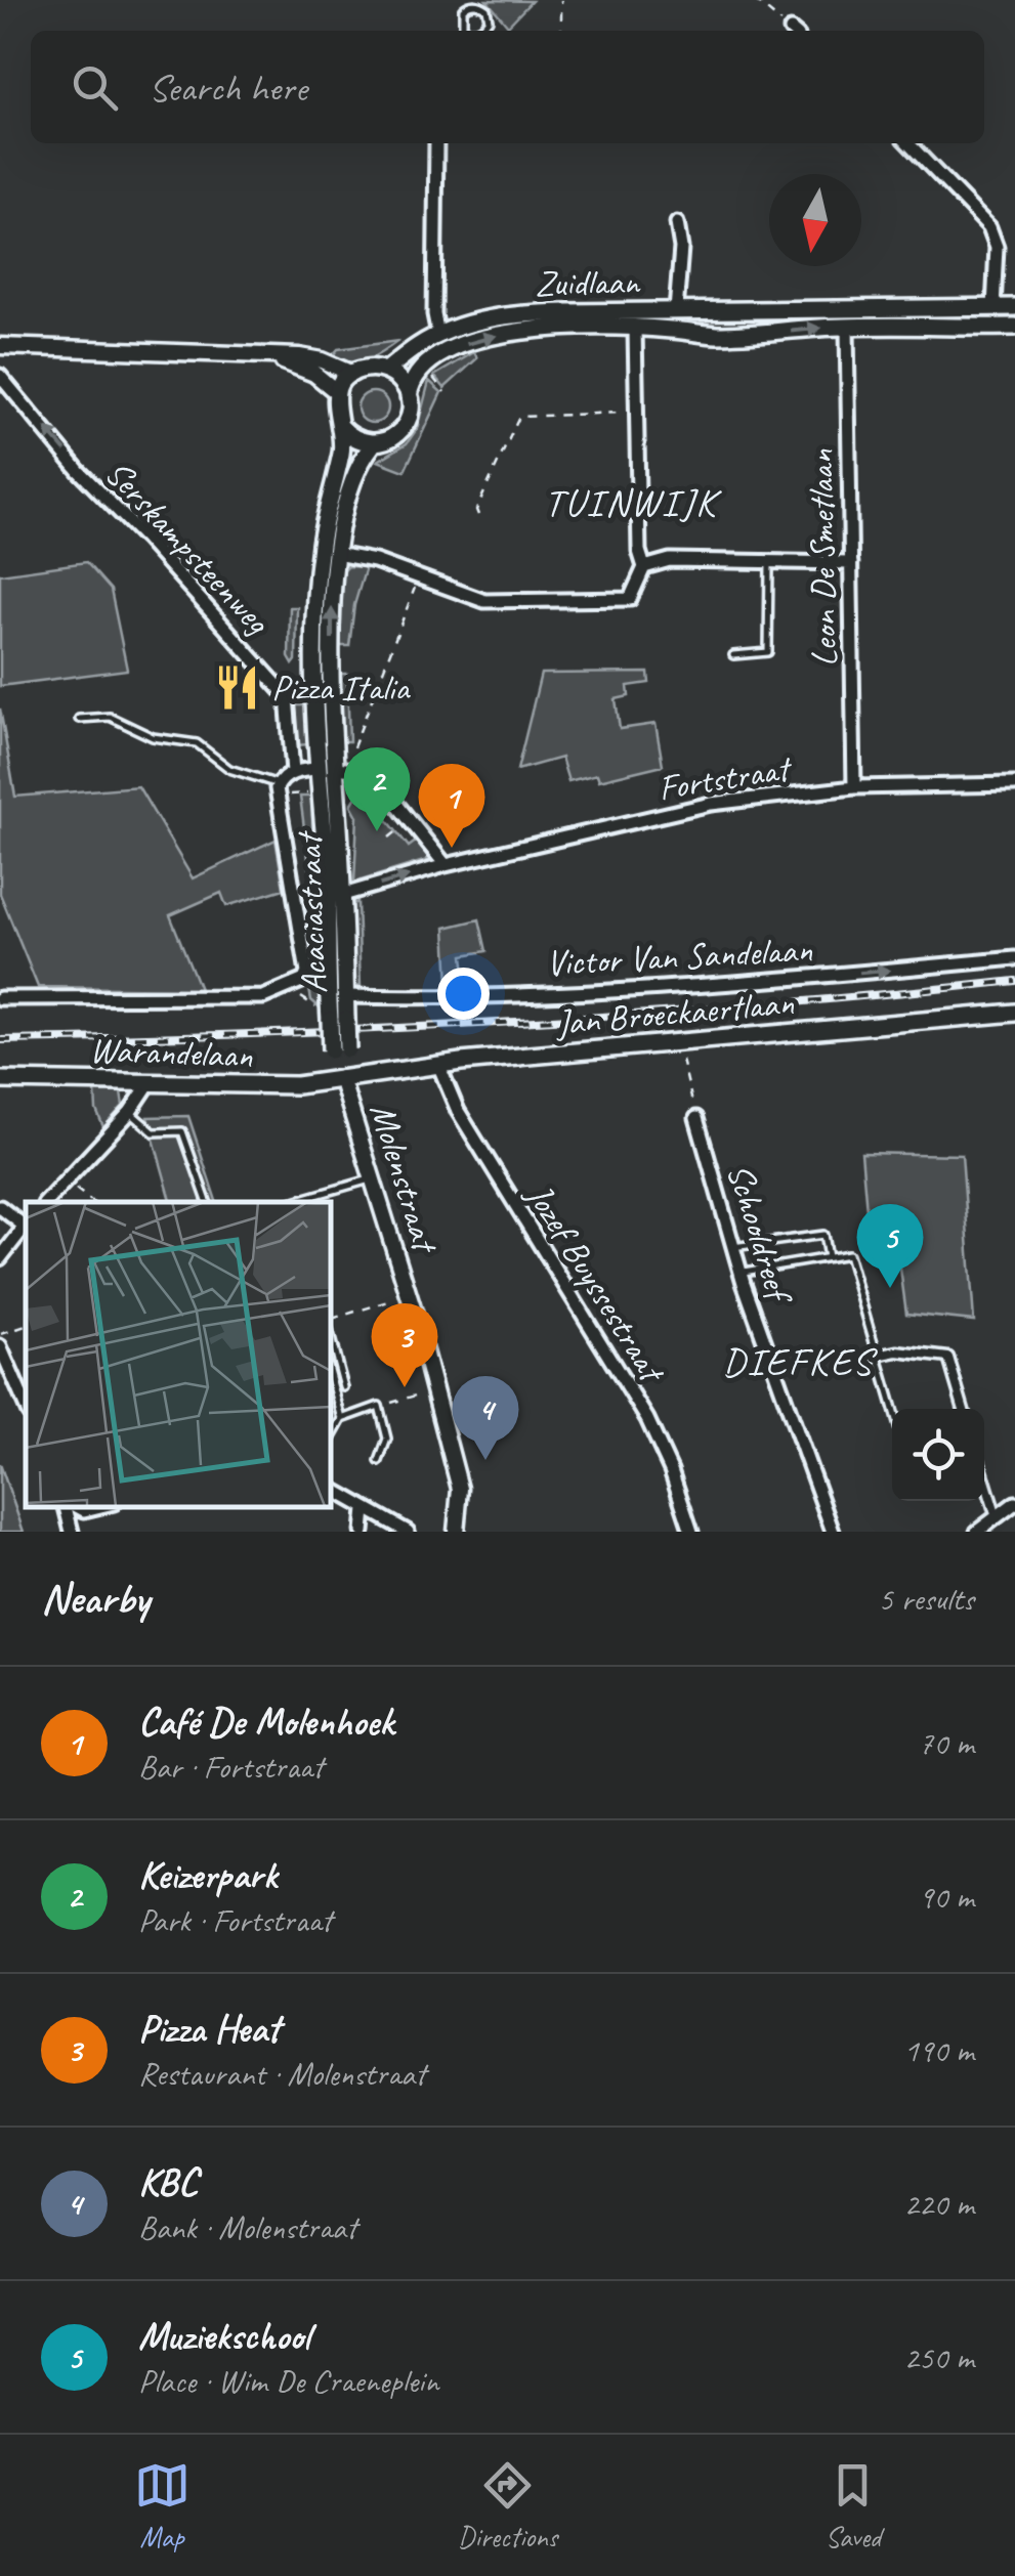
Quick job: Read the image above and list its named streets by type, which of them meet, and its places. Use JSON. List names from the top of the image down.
{
  "streets": {
    "main road": [
      "Zuidlaan",
      "Acaciastraat",
      "Jan Broeckaertlaan",
      "Warandelaan"
    ],
    "street": [
      "Serskampsteenweg",
      "Leon De Smetlaan",
      "Fortstraat",
      "Victor Van Sandelaan",
      "Molenstraat",
      "Schooldreef",
      "Jozef Buyssestraat"
    ]
  },
  "crossings": [
    ["Zuidlaan", "Leon De Smetlaan"],
    ["Zuidlaan", "Acaciastraat"],
    ["Leon De Smetlaan", "Fortstraat"],
    ["Fortstraat", "Acaciastraat"],
    ["Acaciastraat", "Victor Van Sandelaan"],
    ["Acaciastraat", "Jan Broeckaertlaan"],
    ["Acaciastraat", "Warandelaan"],
    ["Acaciastraat", "Molenstraat"],
    ["Jan Broeckaertlaan", "Warandelaan"],
    ["Jan Broeckaertlaan", "Molenstraat"],
    ["Jan Broeckaertlaan", "Jozef Buyssestraat"],
    ["Warandelaan", "Molenstraat"]
  ],
  "one_way": ["Serskampsteenweg", "Victor Van Sandelaan"],
  "districts": ["TUINWIJK", "DIEFKES"],
  "places": {
    "restaurant": ["Pizza Italia"]
  },
  "north": "bottom",
  "page": {
    "search": "Search here",
    "pins": [
      "2",
      "1",
      "5",
      "3",
      "4"
    ],
    "heading": ["Nearby", "5 results"],
    "list": [
      {
        "mark": "1",
        "name": "Café De Molenhoek",
        "note": "Bar · Fortstraat",
        "value": "70 m"
      },
      {
        "mark": "2",
        "name": "Keizerpark",
        "note": "Park · Fortstraat",
        "value": "90 m"
      },
      {
        "mark": "3",
        "name": "Pizza Heat",
        "note": "Restaurant · Molenstraat",
        "value": "190 m"
      },
      {
        "mark": "4",
        "name": "KBC",
        "note": "Bank · Molenstraat",
        "value": "220 m"
      },
      {
        "mark": "5",
        "name": "Muziekschool",
        "note": "Place · Wim De Craeneplein",
        "value": "250 m"
      }
    ],
    "nav": ["Map", "Directions", "Saved"]
  }
}
